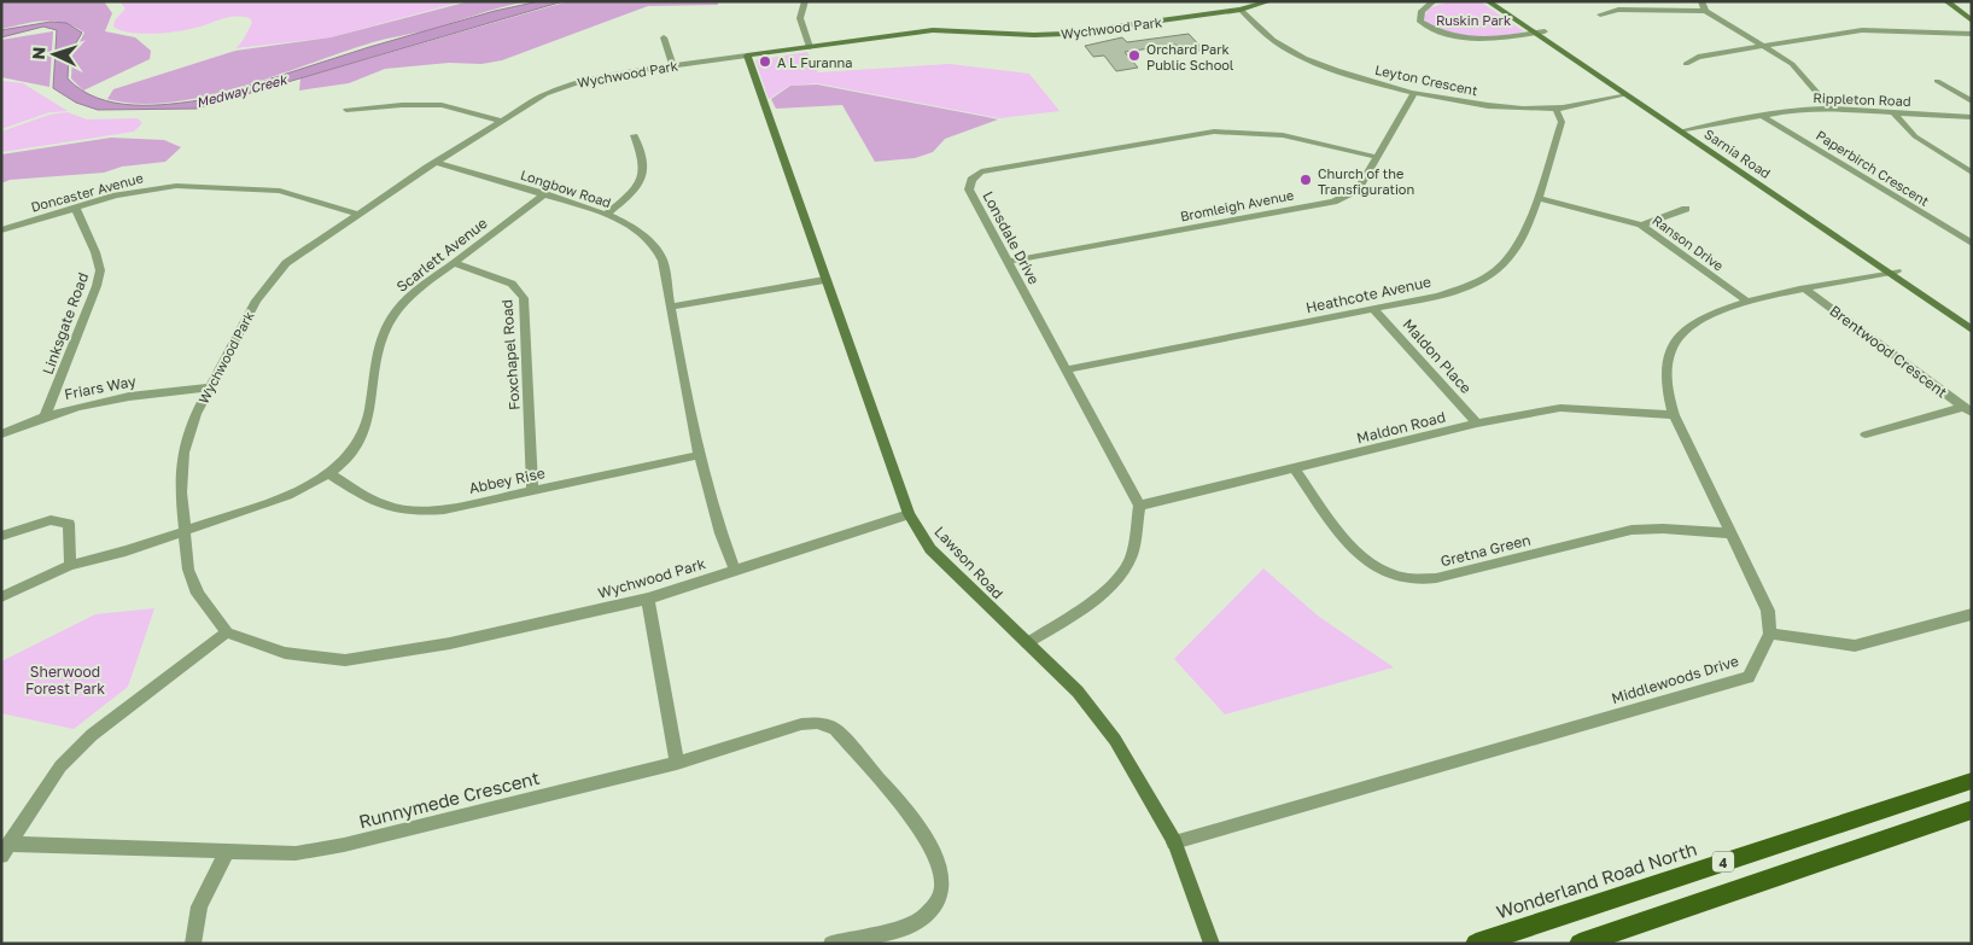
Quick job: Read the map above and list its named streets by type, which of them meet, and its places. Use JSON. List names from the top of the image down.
{
  "streets": {
    "main road": ["4", "Wonderland Road North"],
    "street": [
      "Wychwood Park",
      "Leyton Crescent",
      "Rippleton Road",
      "Sarnia Road",
      "Paperbirch Crescent",
      "Longbow Road",
      "Doncaster Avenue",
      "Bromleigh Avenue",
      "Lonsdale Drive",
      "Ranson Drive",
      "Scarlett Avenue",
      "Heathcote Avenue",
      "Linksgate Road",
      "Brentwood Crescent",
      "Foxchapel Road",
      "Maldon Place",
      "Friars Way",
      "Maldon Road",
      "Abbey Rise",
      "Gretna Green",
      "Lawson Road",
      "Middlewoods Drive",
      "Runnymede Crescent"
    ]
  },
  "crossings": [
    ["Wychwood Park", "Leyton Crescent"],
    ["Wychwood Park", "Longbow Road"],
    ["Wychwood Park", "Doncaster Avenue"],
    ["Wychwood Park", "Scarlett Avenue"],
    ["Wychwood Park", "Friars Way"],
    ["Wychwood Park", "Lawson Road"],
    ["Leyton Crescent", "Sarnia Road"],
    ["Leyton Crescent", "Bromleigh Avenue"],
    ["Leyton Crescent", "Heathcote Avenue"],
    ["Rippleton Road", "Sarnia Road"],
    ["Rippleton Road", "Paperbirch Crescent"],
    ["Longbow Road", "Scarlett Avenue"],
    ["Longbow Road", "Abbey Rise"],
    ["Doncaster Avenue", "Linksgate Road"],
    ["Bromleigh Avenue", "Lonsdale Drive"],
    ["Lonsdale Drive", "Heathcote Avenue"],
    ["Lonsdale Drive", "Maldon Road"],
    ["Ranson Drive", "Heathcote Avenue"],
    ["Scarlett Avenue", "Foxchapel Road"],
    ["Scarlett Avenue", "Abbey Rise"],
    ["Heathcote Avenue", "Maldon Place"],
    ["Linksgate Road", "Friars Way"],
    ["Foxchapel Road", "Abbey Rise"],
    ["Maldon Place", "Maldon Road"],
    ["Maldon Road", "Gretna Green"],
    ["Lawson Road", "Middlewoods Drive"]
  ],
  "water": ["Medway Creek"],
  "parks": ["Ruskin Park", "Sherwood Forest Park"],
  "places": ["Orchard Park Public School", "A L Furanna", "Church of the Transfiguration"],
  "north": "left"
}
